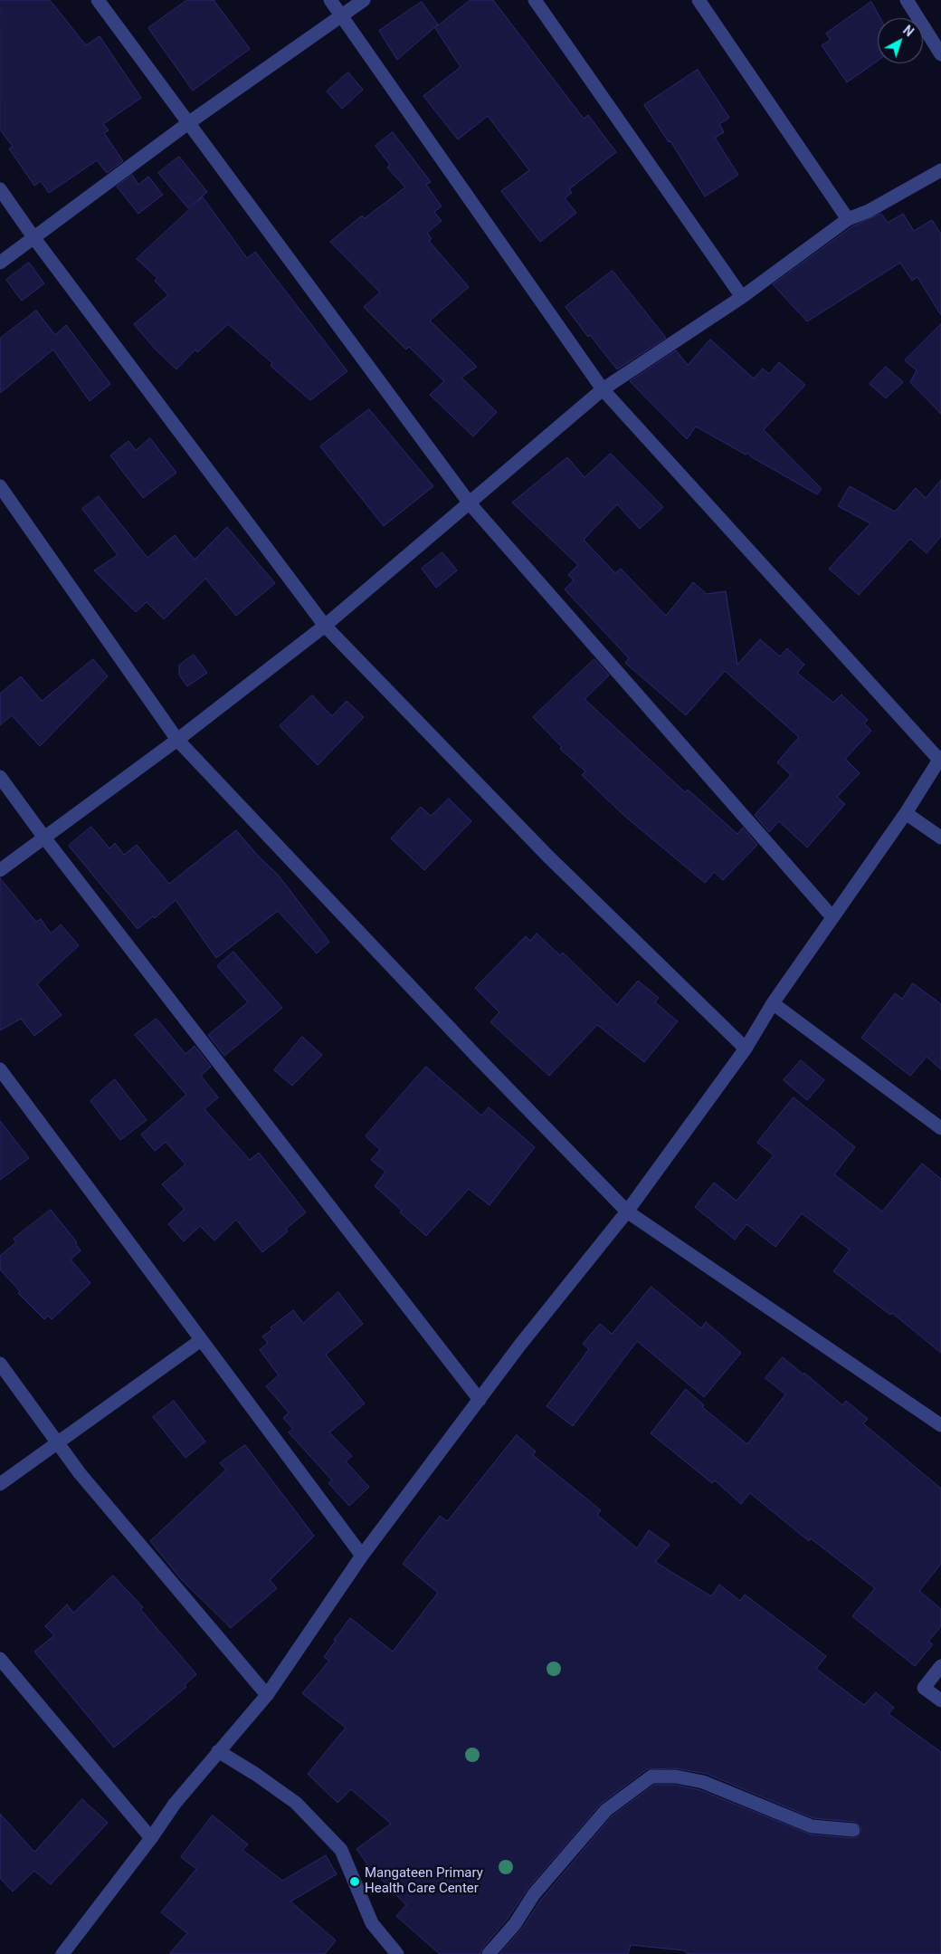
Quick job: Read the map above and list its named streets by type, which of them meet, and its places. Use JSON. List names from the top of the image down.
{
  "places": ["Mangateen Primary Health Care Center"],
  "north": "top right"
}
